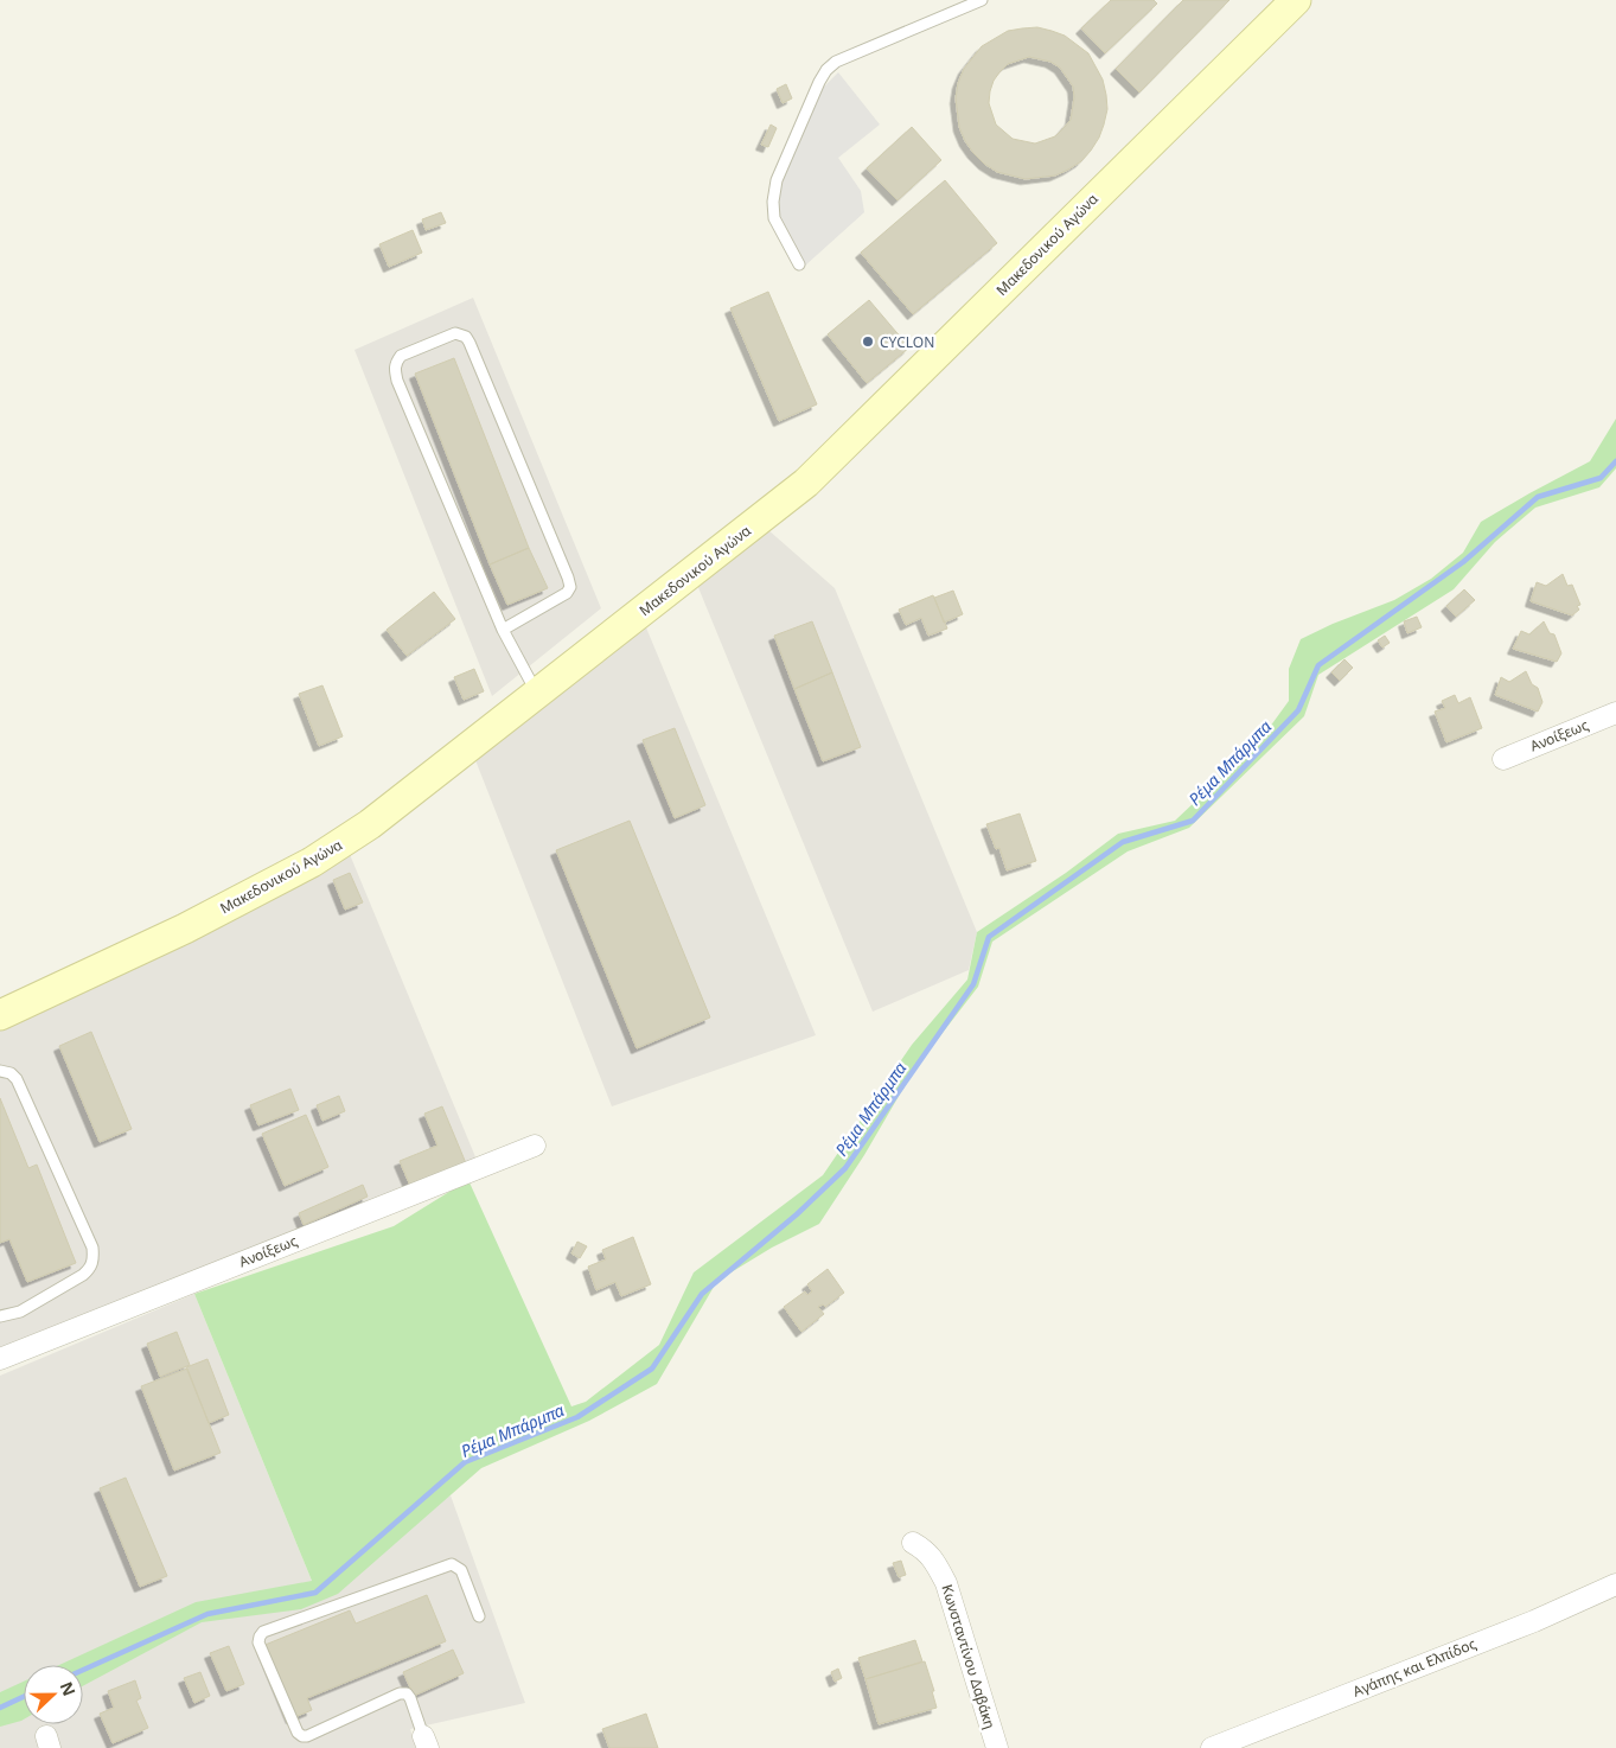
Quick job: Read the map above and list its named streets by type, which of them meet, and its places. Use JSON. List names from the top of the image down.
{
  "streets": {
    "main road": ["Μακεδονικού Αγώνα"],
    "street": ["Ανοίξεως", "Κωνσταντίνου Δαβάκη", "Αγάπης και Ελπίδος"]
  },
  "water": ["Ρέμα Μπάρμπα"],
  "places": ["CYCLON"],
  "north": "right"
}
